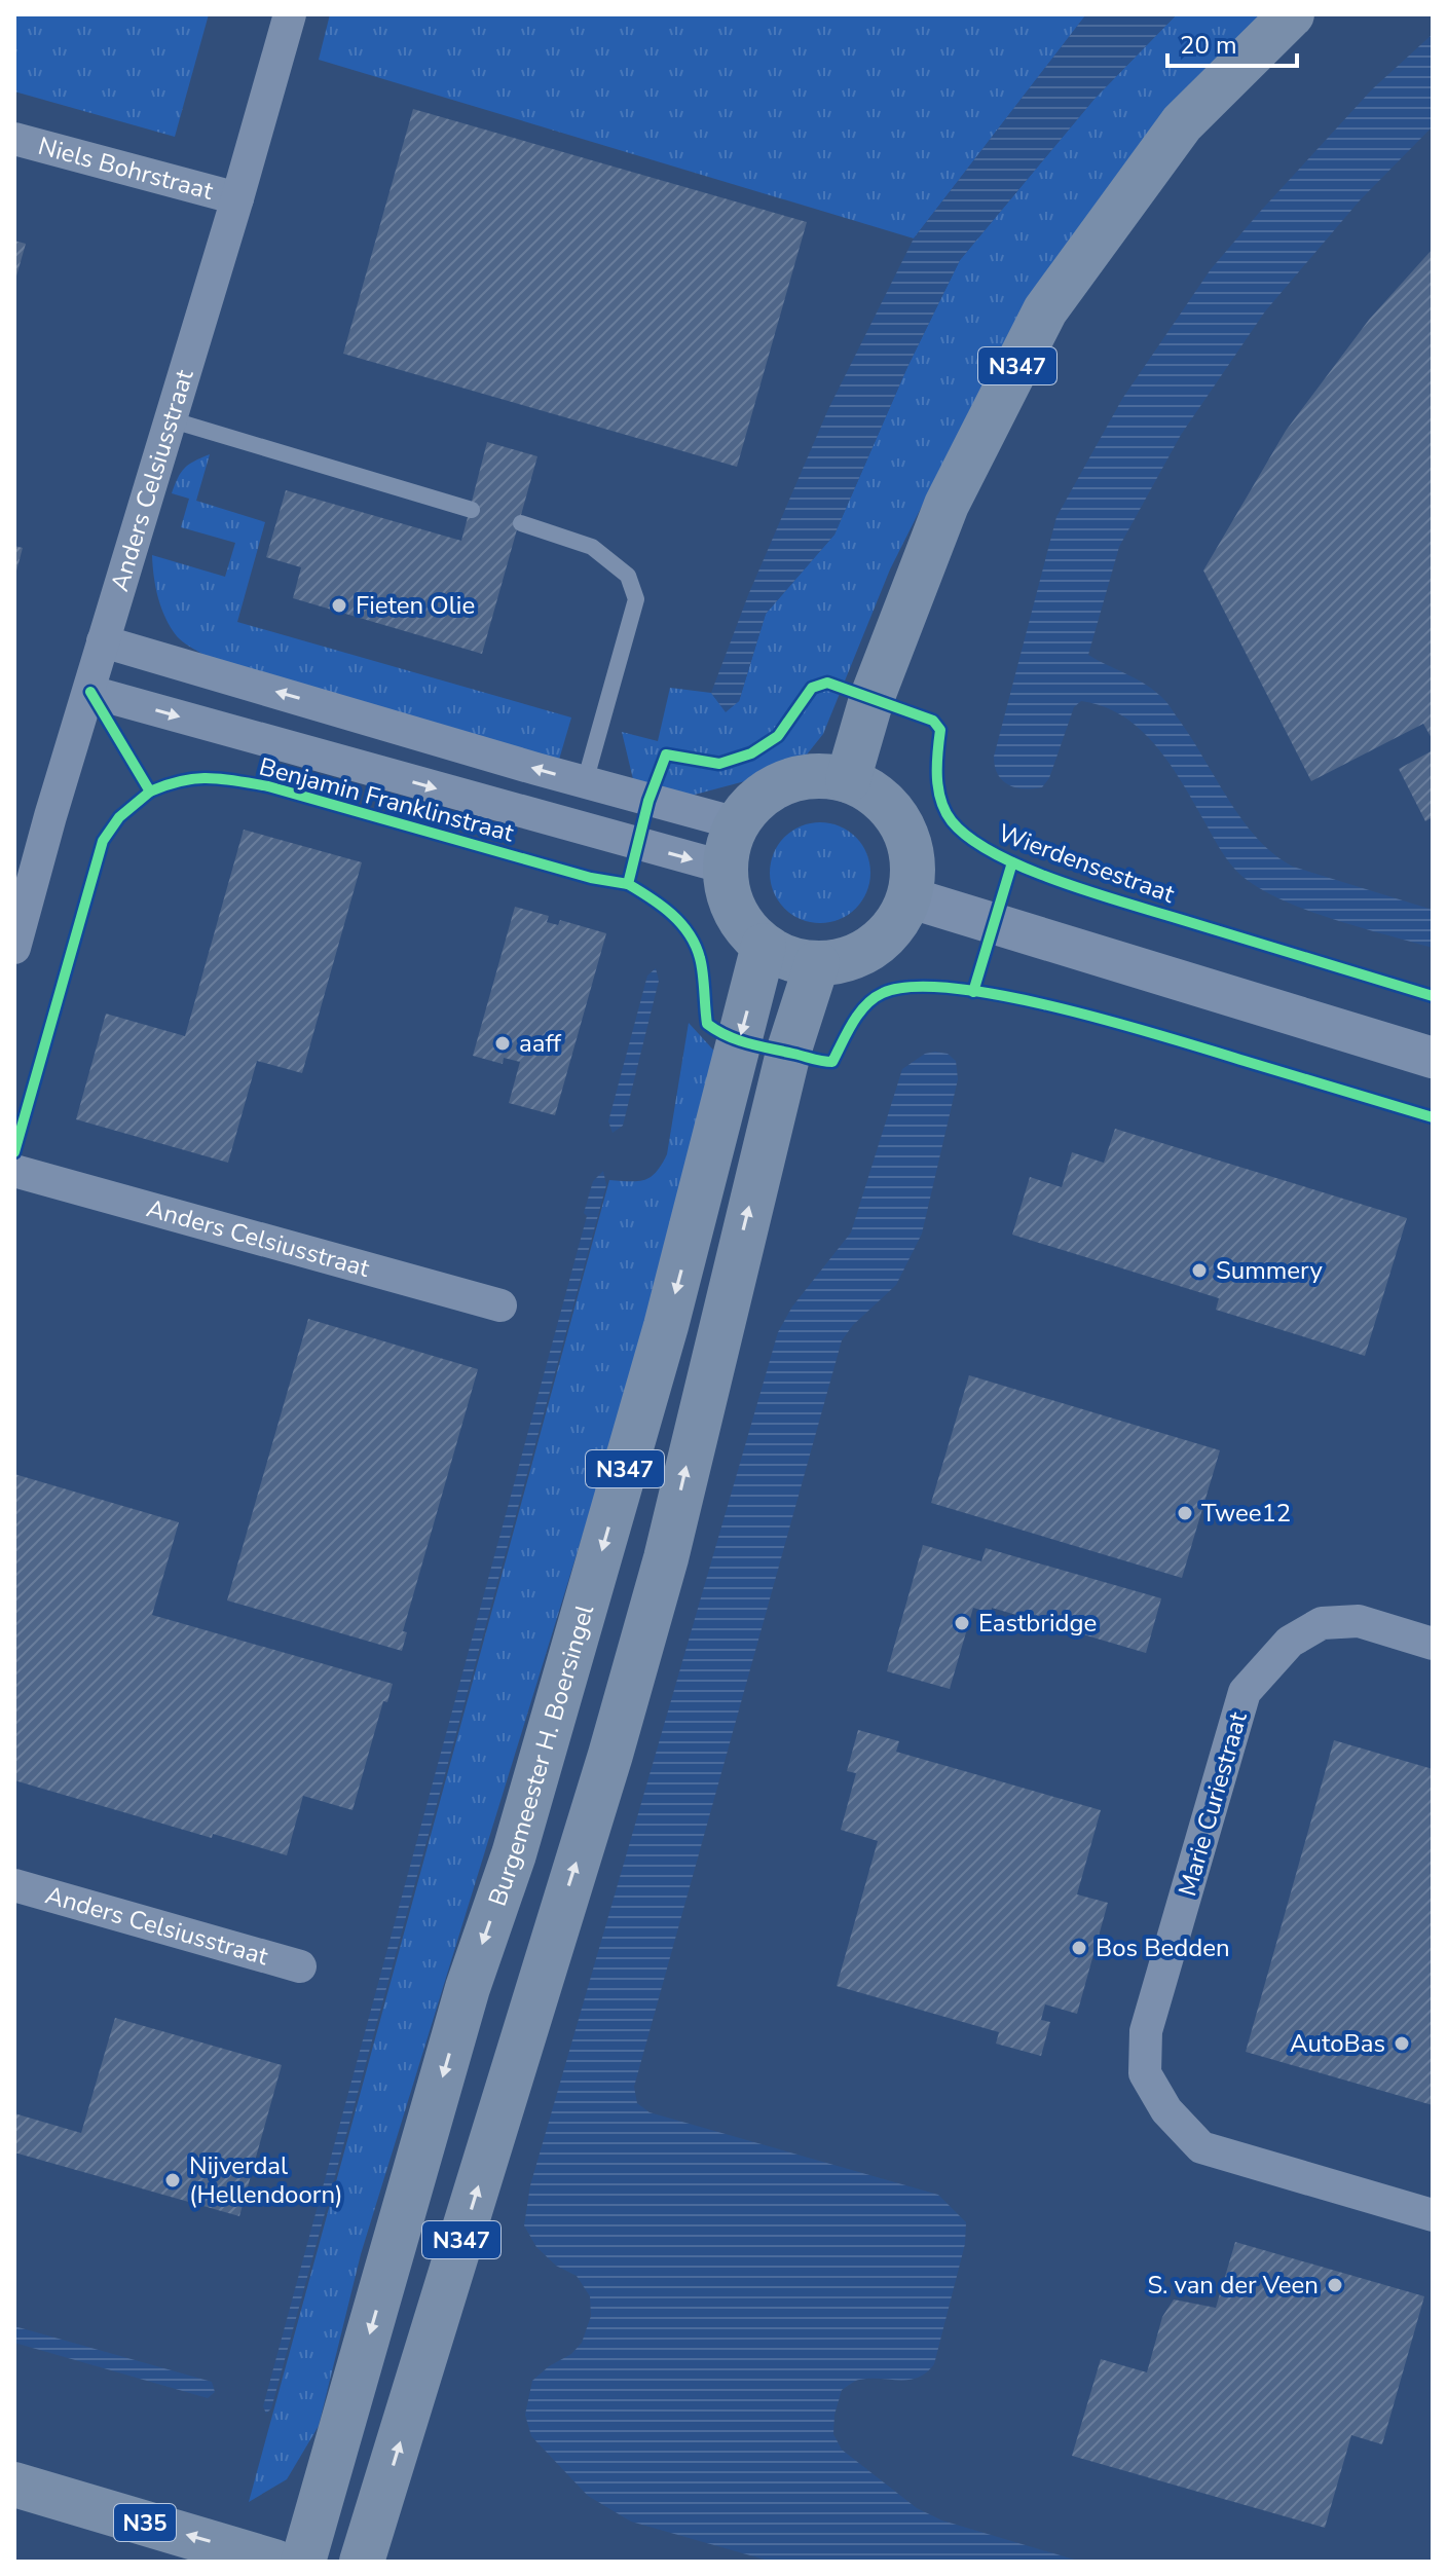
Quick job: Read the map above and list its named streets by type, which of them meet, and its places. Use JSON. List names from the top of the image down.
{
  "streets": {
    "main road": ["N347", "Burgemeester H. Boersingel", "N35"],
    "street": [
      "Niels Bohrstraat",
      "Anders Celsiusstraat",
      "Benjamin Franklinstraat",
      "Marie Curiestraat"
    ],
    "cycle path": ["Wierdensestraat"]
  },
  "crossings": [
    ["Niels Bohrstraat", "Anders Celsiusstraat"],
    ["N347", "Benjamin Franklinstraat"],
    ["N347", "Burgemeester H. Boersingel"],
    ["Anders Celsiusstraat", "Benjamin Franklinstraat"],
    ["Benjamin Franklinstraat", "Burgemeester H. Boersingel"]
  ],
  "places": [
    "Fieten Olie",
    "aaff",
    "Summery",
    "Twee12",
    "Eastbridge",
    "Bos Bedden",
    "AutoBas",
    "Nijverdal (Hellendoorn)",
    "S. van der Veen"
  ],
  "scale_bar": "20 m"
}
